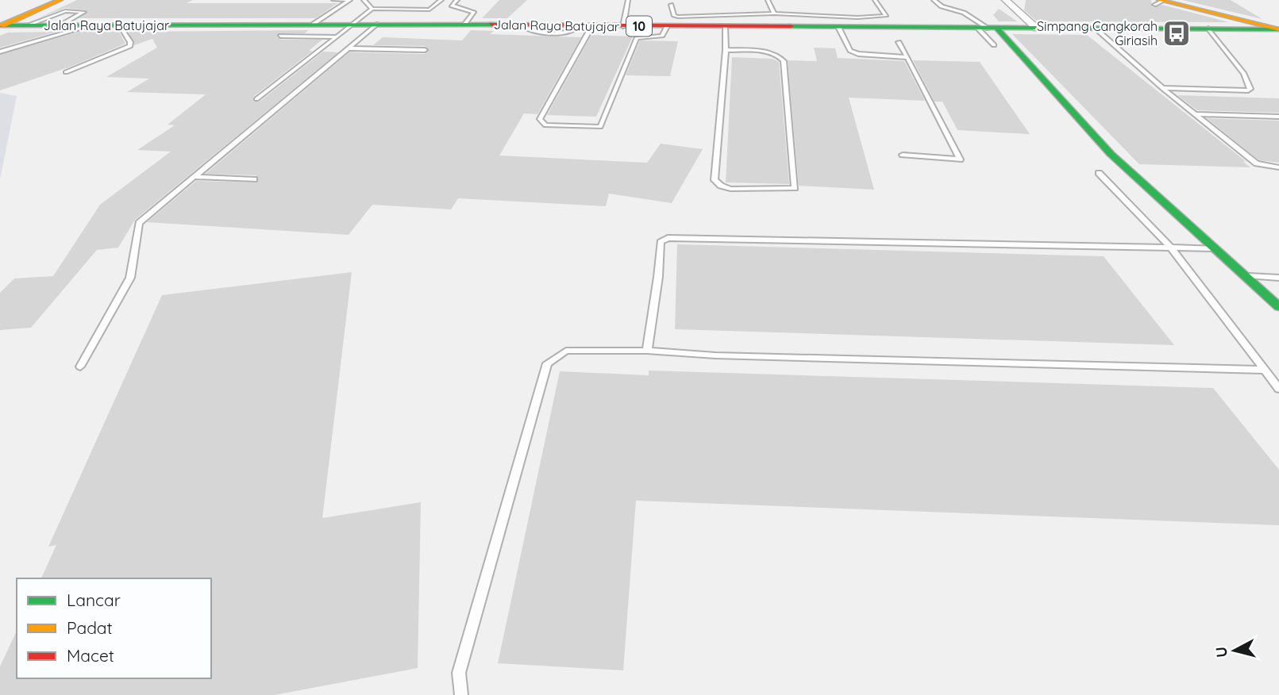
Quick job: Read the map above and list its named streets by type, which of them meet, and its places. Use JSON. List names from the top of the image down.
{
  "streets": {
    "main road": ["Jalan Raya Batujajar", "10"]
  },
  "places": {
    "bus stop": ["Simpang Cangkorah Giriasih"]
  },
  "legend": ["Lancar", "Padat", "Macet"],
  "north": "left"
}
